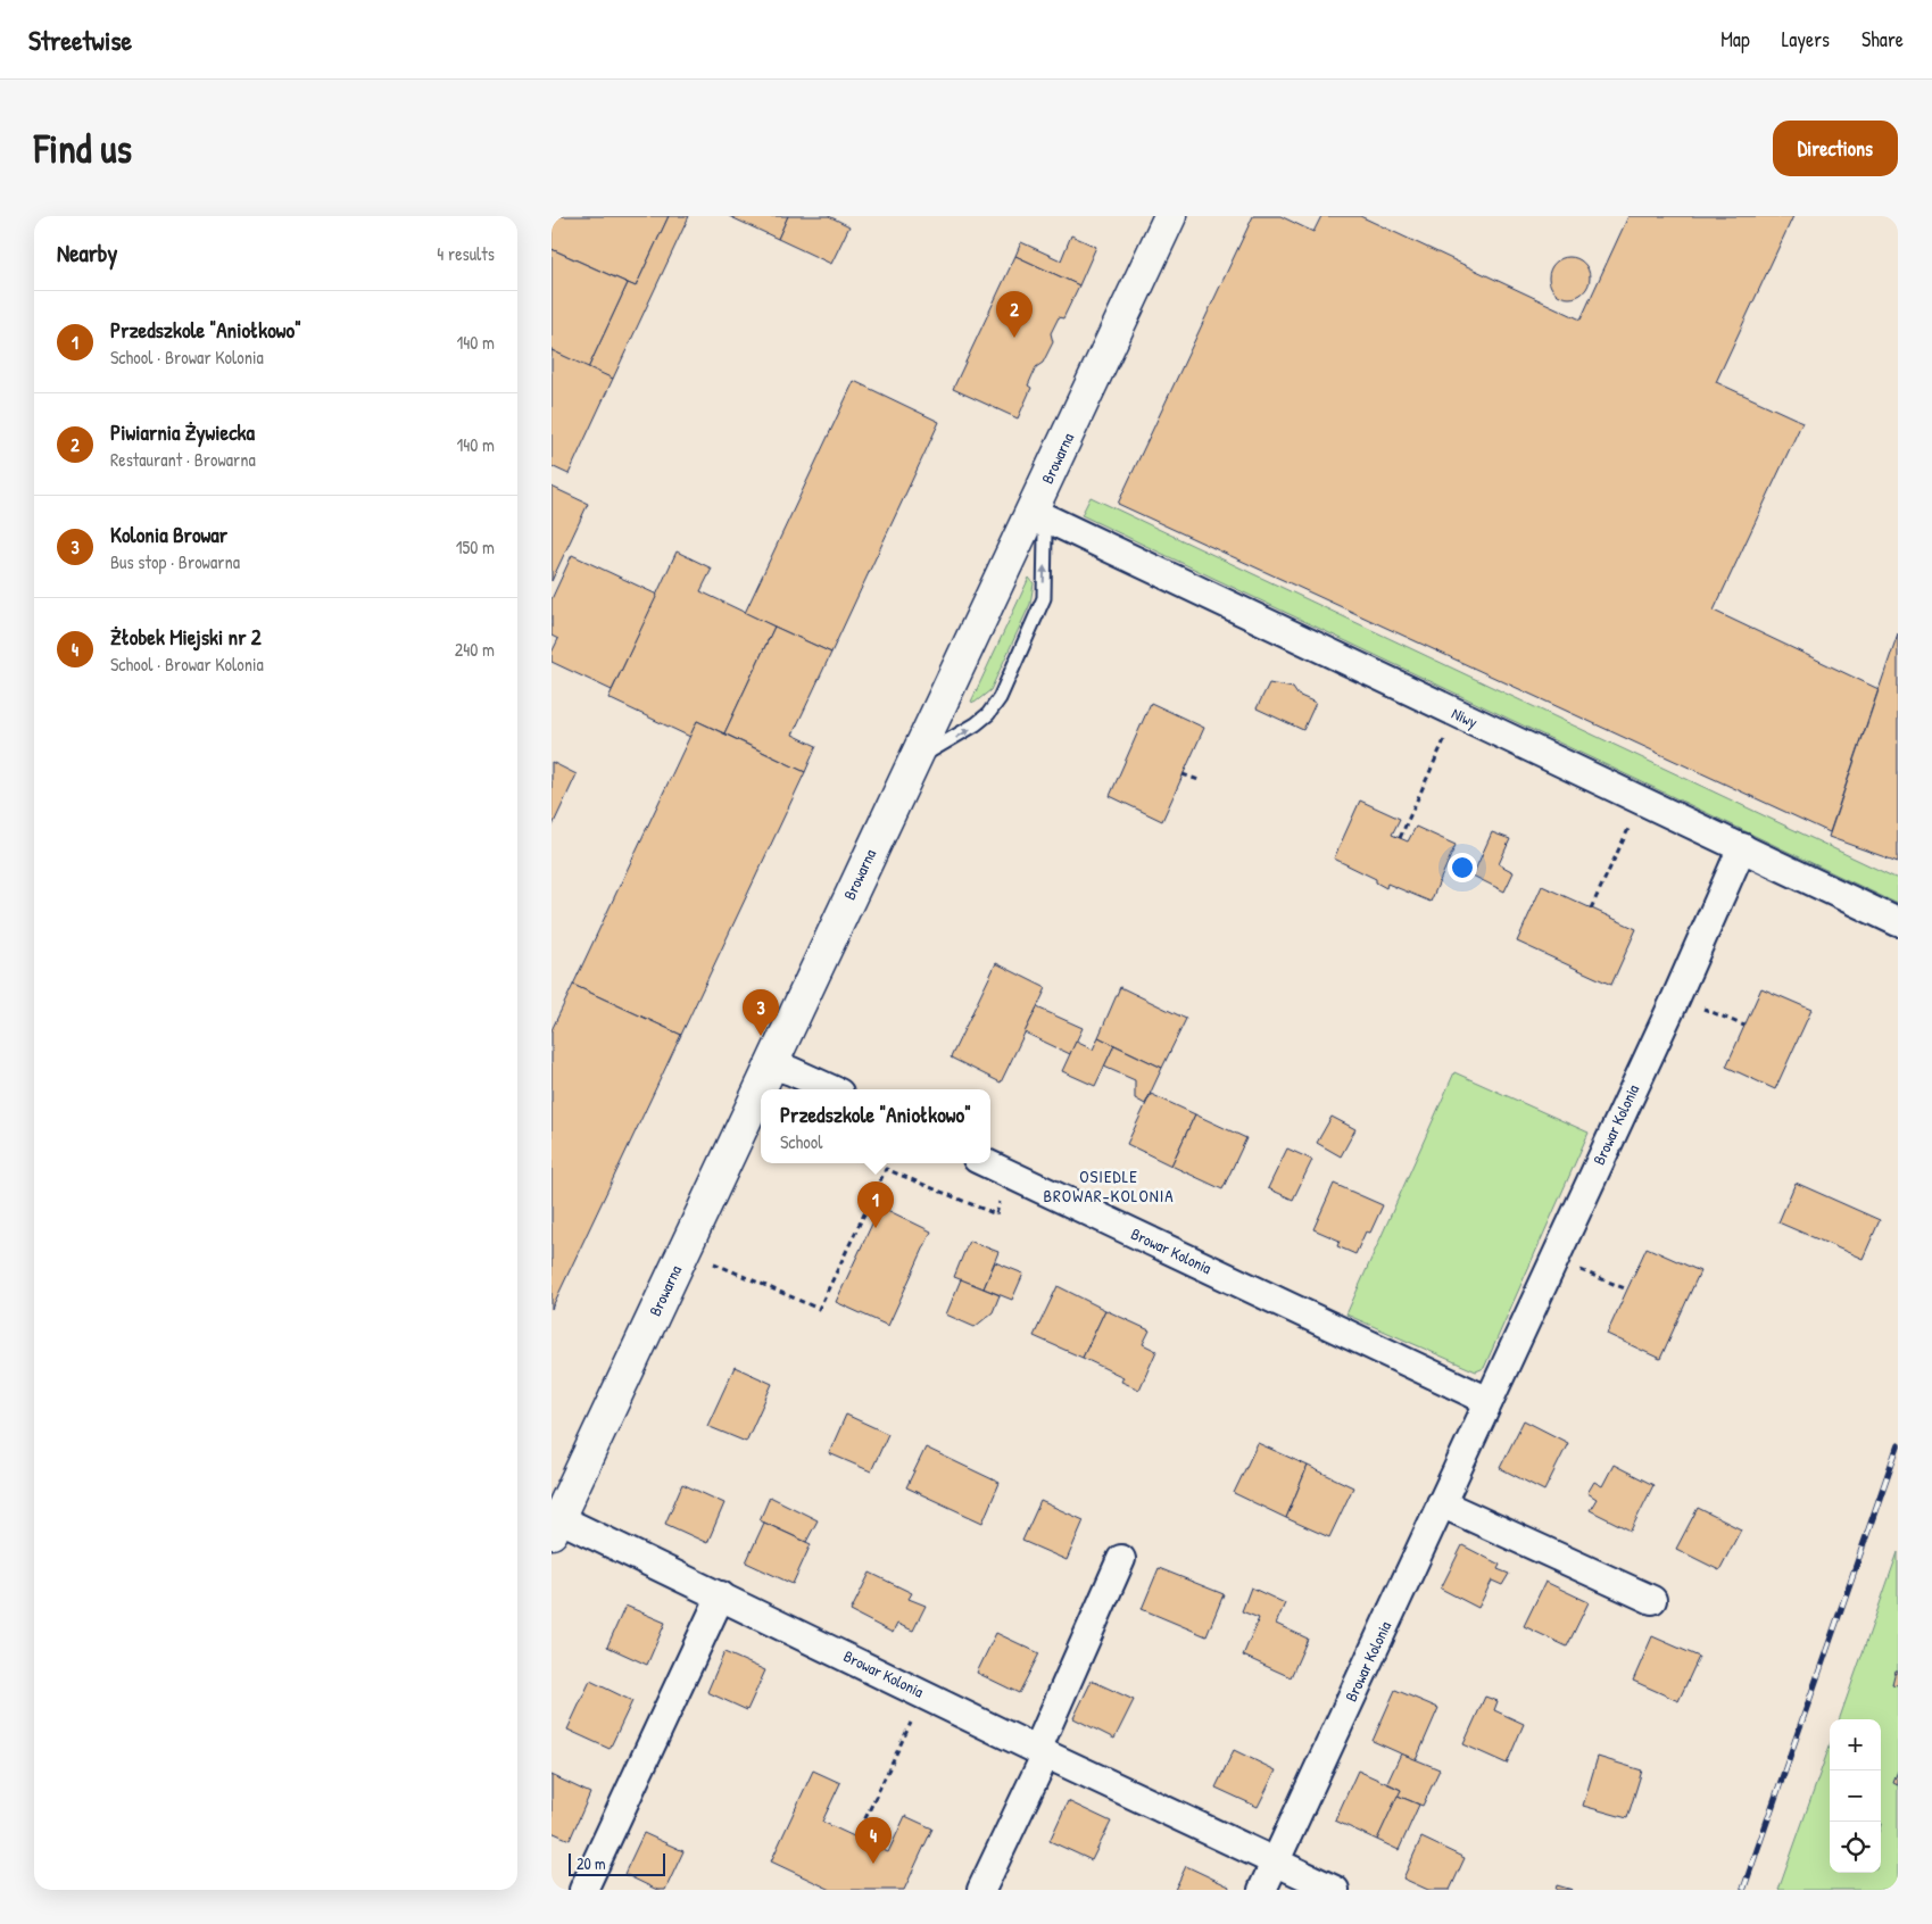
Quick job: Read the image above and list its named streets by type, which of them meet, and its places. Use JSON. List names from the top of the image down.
{
  "streets": {
    "street": ["Browarna", "Niwy", "Browar Kolonia"]
  },
  "crossings": [
    ["Browarna", "Niwy"],
    ["Browarna", "Browar Kolonia"],
    ["Niwy", "Browar Kolonia"]
  ],
  "districts": ["OSIEDLE BROWAR-KOLONIA"],
  "scale_bar": "20 m",
  "page": {
    "header": "Streetwise",
    "nav": ["Map", "Layers", "Share"],
    "buttons": "Directions",
    "title": "Find us",
    "heading": ["Nearby", "4 results"],
    "list": [
      {
        "mark": "1",
        "name": "Przedszkole \"Aniołkowo\"",
        "note": "School · Browar Kolonia",
        "value": "140 m"
      },
      {
        "mark": "2",
        "name": "Piwiarnia Żywiecka",
        "note": "Restaurant · Browarna",
        "value": "140 m"
      },
      {
        "mark": "3",
        "name": "Kolonia Browar",
        "note": "Bus stop · Browarna",
        "value": "150 m"
      },
      {
        "mark": "4",
        "name": "Żłobek Miejski nr 2",
        "note": "School · Browar Kolonia",
        "value": "240 m"
      }
    ],
    "pins": [
      "2",
      "3",
      "1",
      "4"
    ],
    "popup": ["Przedszkole \"Aniołkowo\"", "School"],
    "map_buttons": ["+", "−"],
    "scale": "20 m"
  }
}
